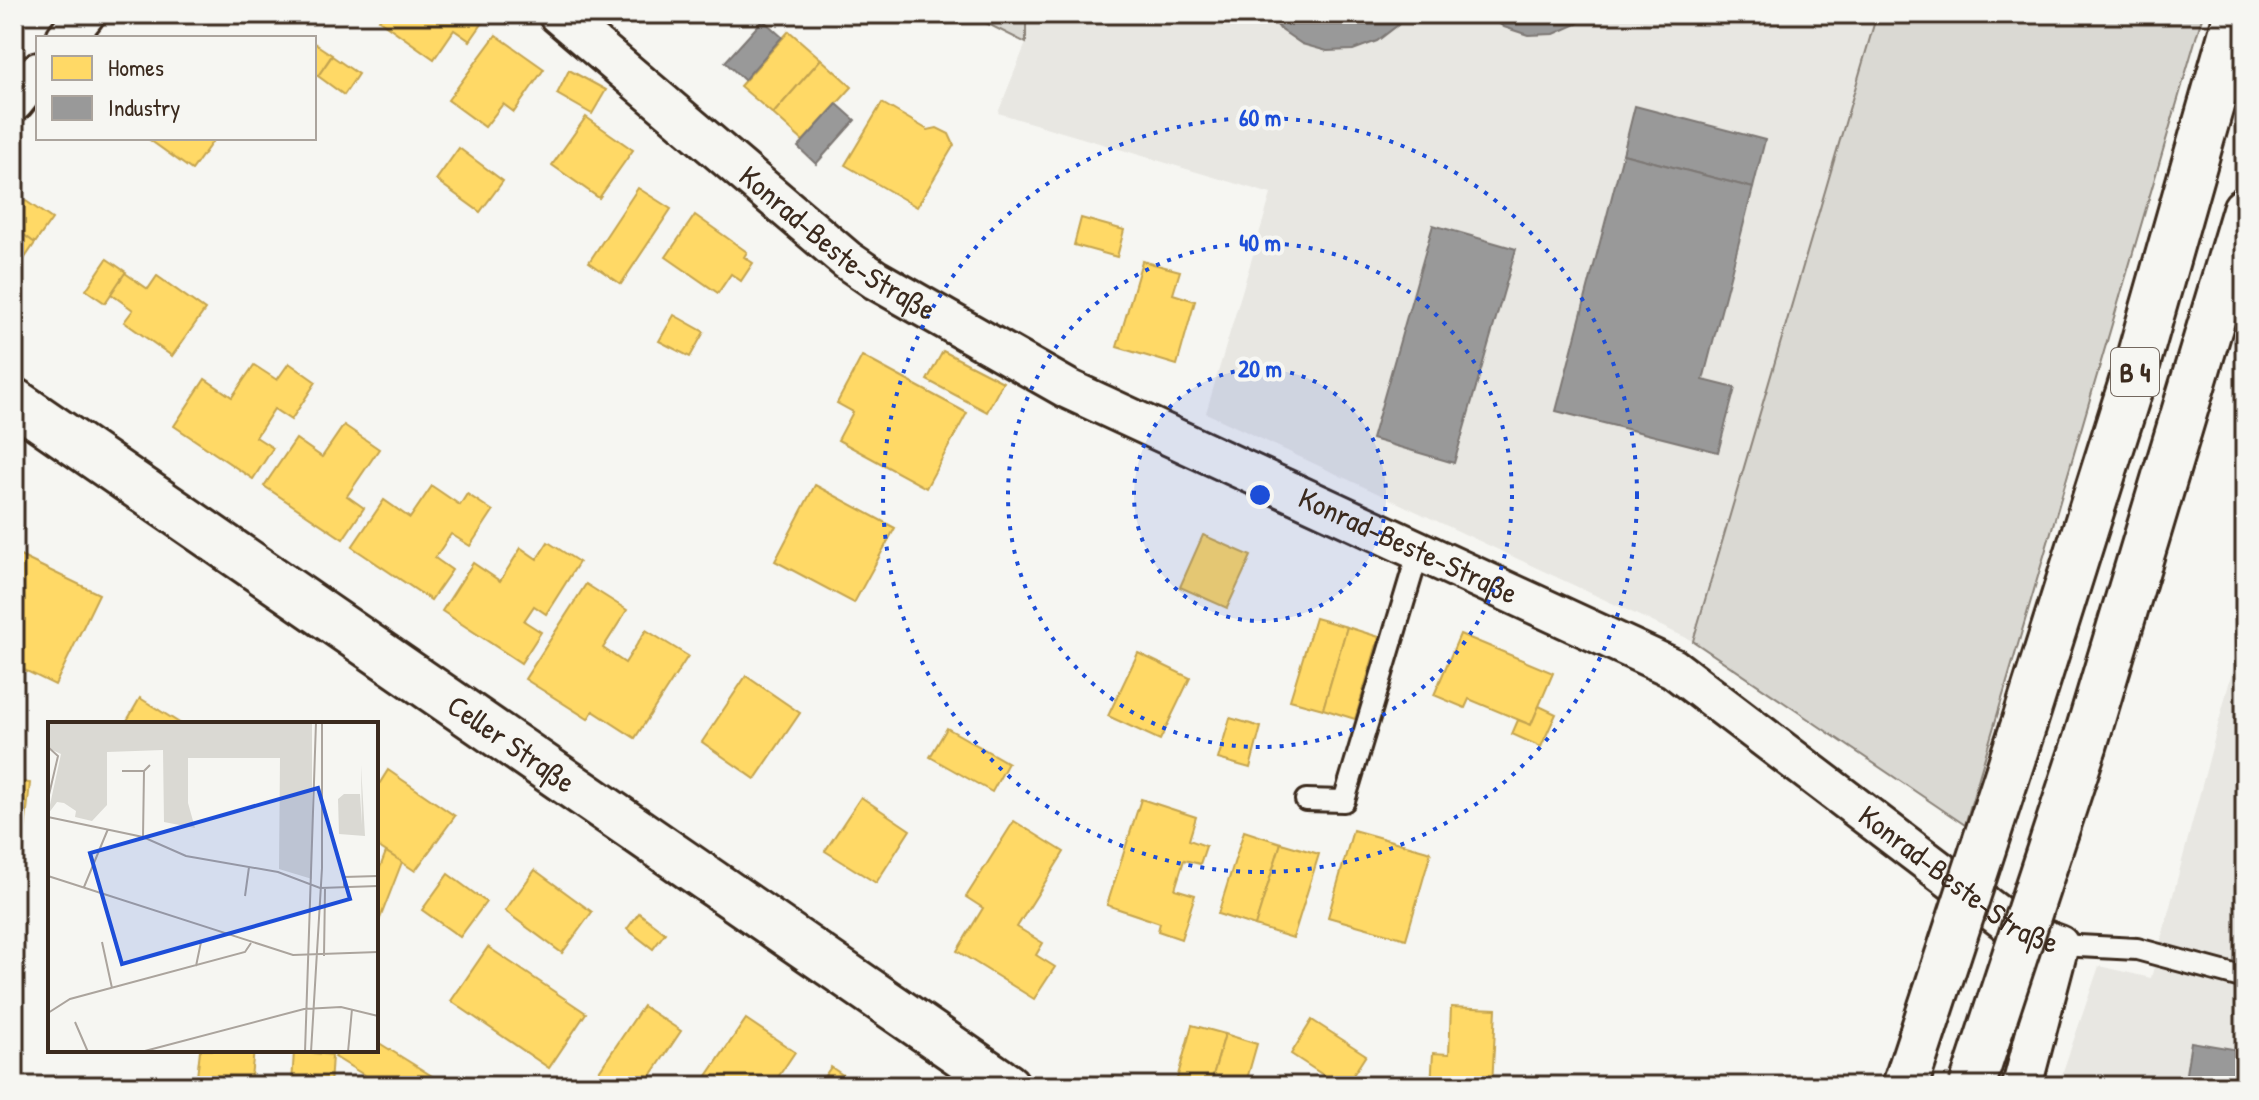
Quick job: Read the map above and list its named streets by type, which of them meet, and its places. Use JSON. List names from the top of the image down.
{
  "streets": {
    "main road": ["B 4", "Celler Straße"],
    "street": ["Konrad-Beste-Straße"]
  },
  "legend": ["Homes", "Industry"],
  "rings": ["60 m", "40 m", "20 m"]
}
